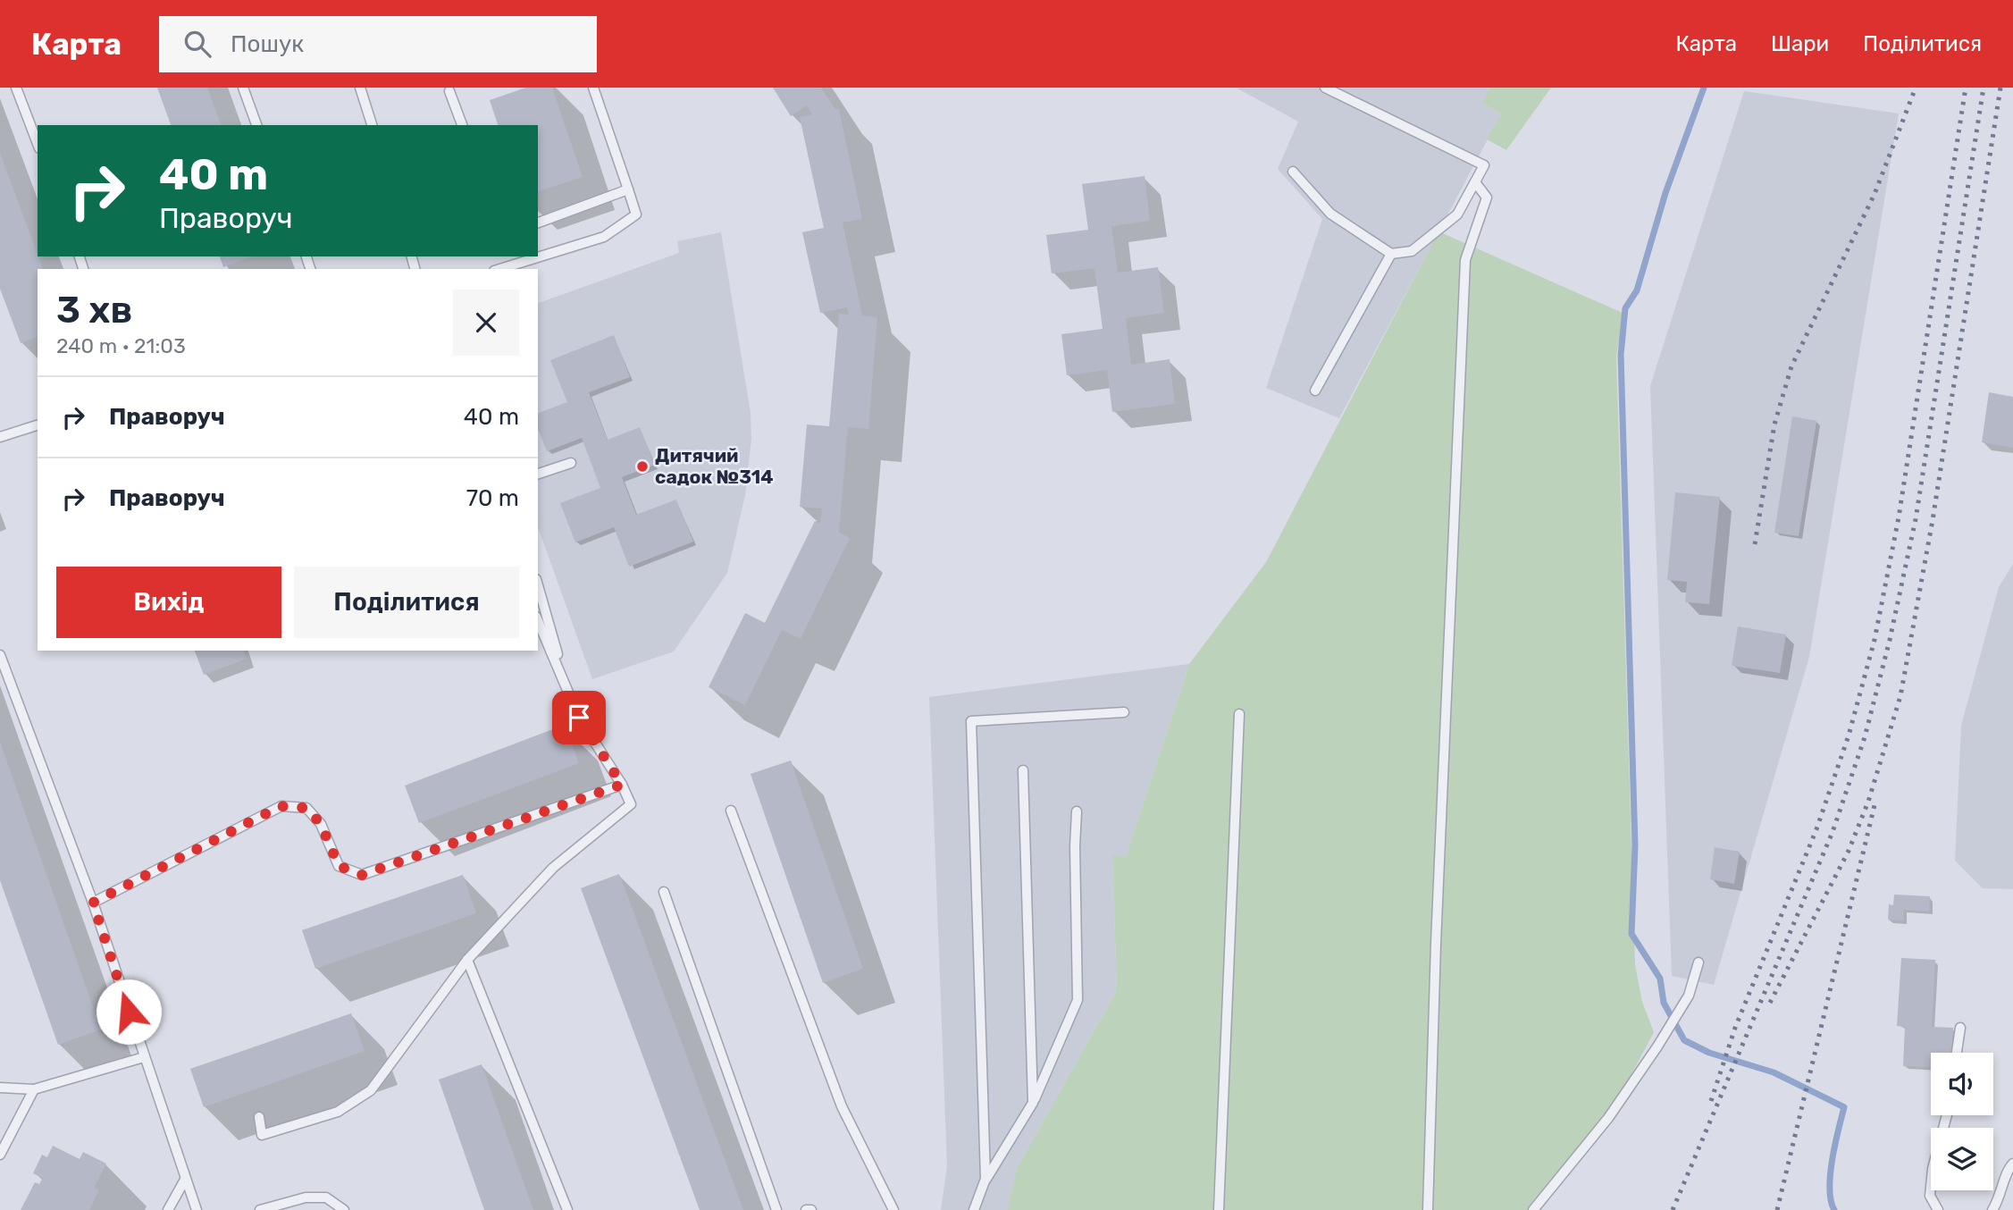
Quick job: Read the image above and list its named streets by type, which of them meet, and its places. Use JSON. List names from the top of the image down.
{
  "places": ["Дитячий садок №314"],
  "page": {
    "header": "Карта",
    "search": "Пошук",
    "nav": ["Карта", "Шари", "Поділитися"],
    "turn": ["40 m", "Праворуч"],
    "heading": ["3 хв", "240 m · 21:03"],
    "list": [
      {
        "name": "Праворуч",
        "value": "40 m"
      },
      {
        "name": "Праворуч",
        "value": "70 m"
      }
    ],
    "buttons": ["Вихід", "Поділитися"]
  }
}
